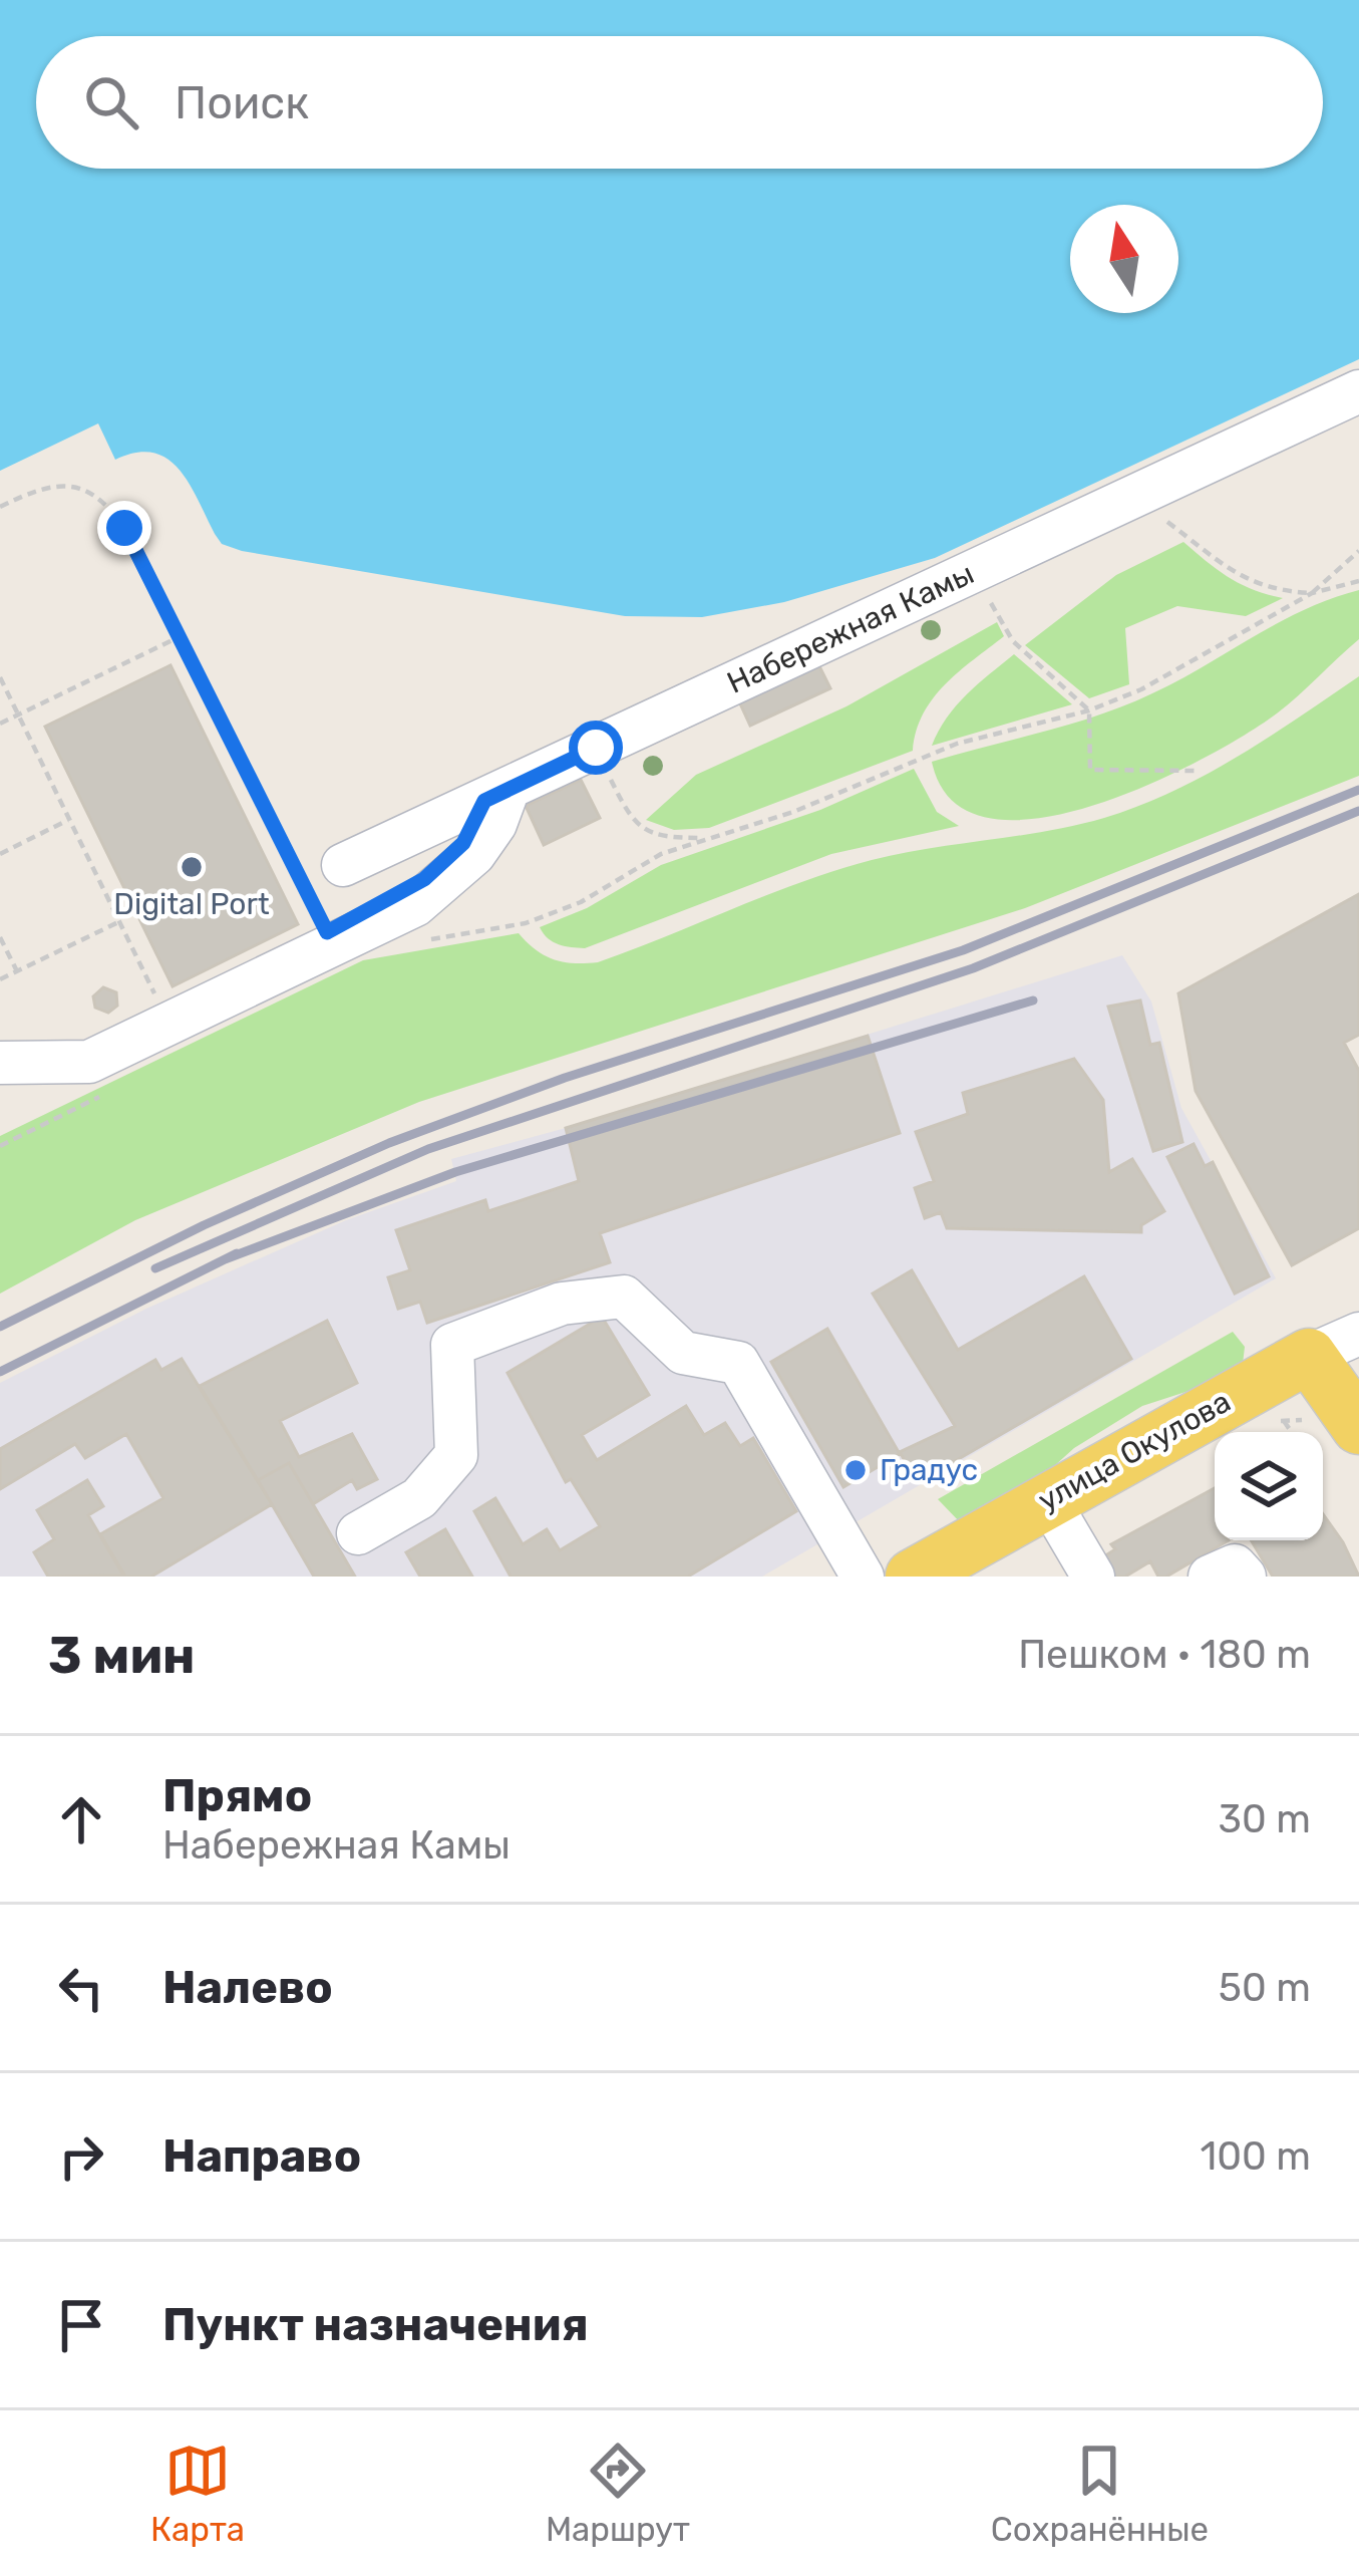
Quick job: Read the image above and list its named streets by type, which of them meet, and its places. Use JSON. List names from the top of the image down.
{
  "streets": {
    "main road": ["улица Окулова"],
    "street": ["Набережная Камы"]
  },
  "places": ["Digital Port", "Градус"],
  "north": "top",
  "page": {
    "search": "Поиск",
    "heading": ["3 мин", "Пешком · 180 m"],
    "list": [
      ["Прямо", "Набережная Камы", "30 m"],
      ["Налево", "50 m"],
      ["Направо", "100 m"],
      "Пункт назначения"
    ],
    "nav": ["Карта", "Маршрут", "Сохранённые"]
  }
}
